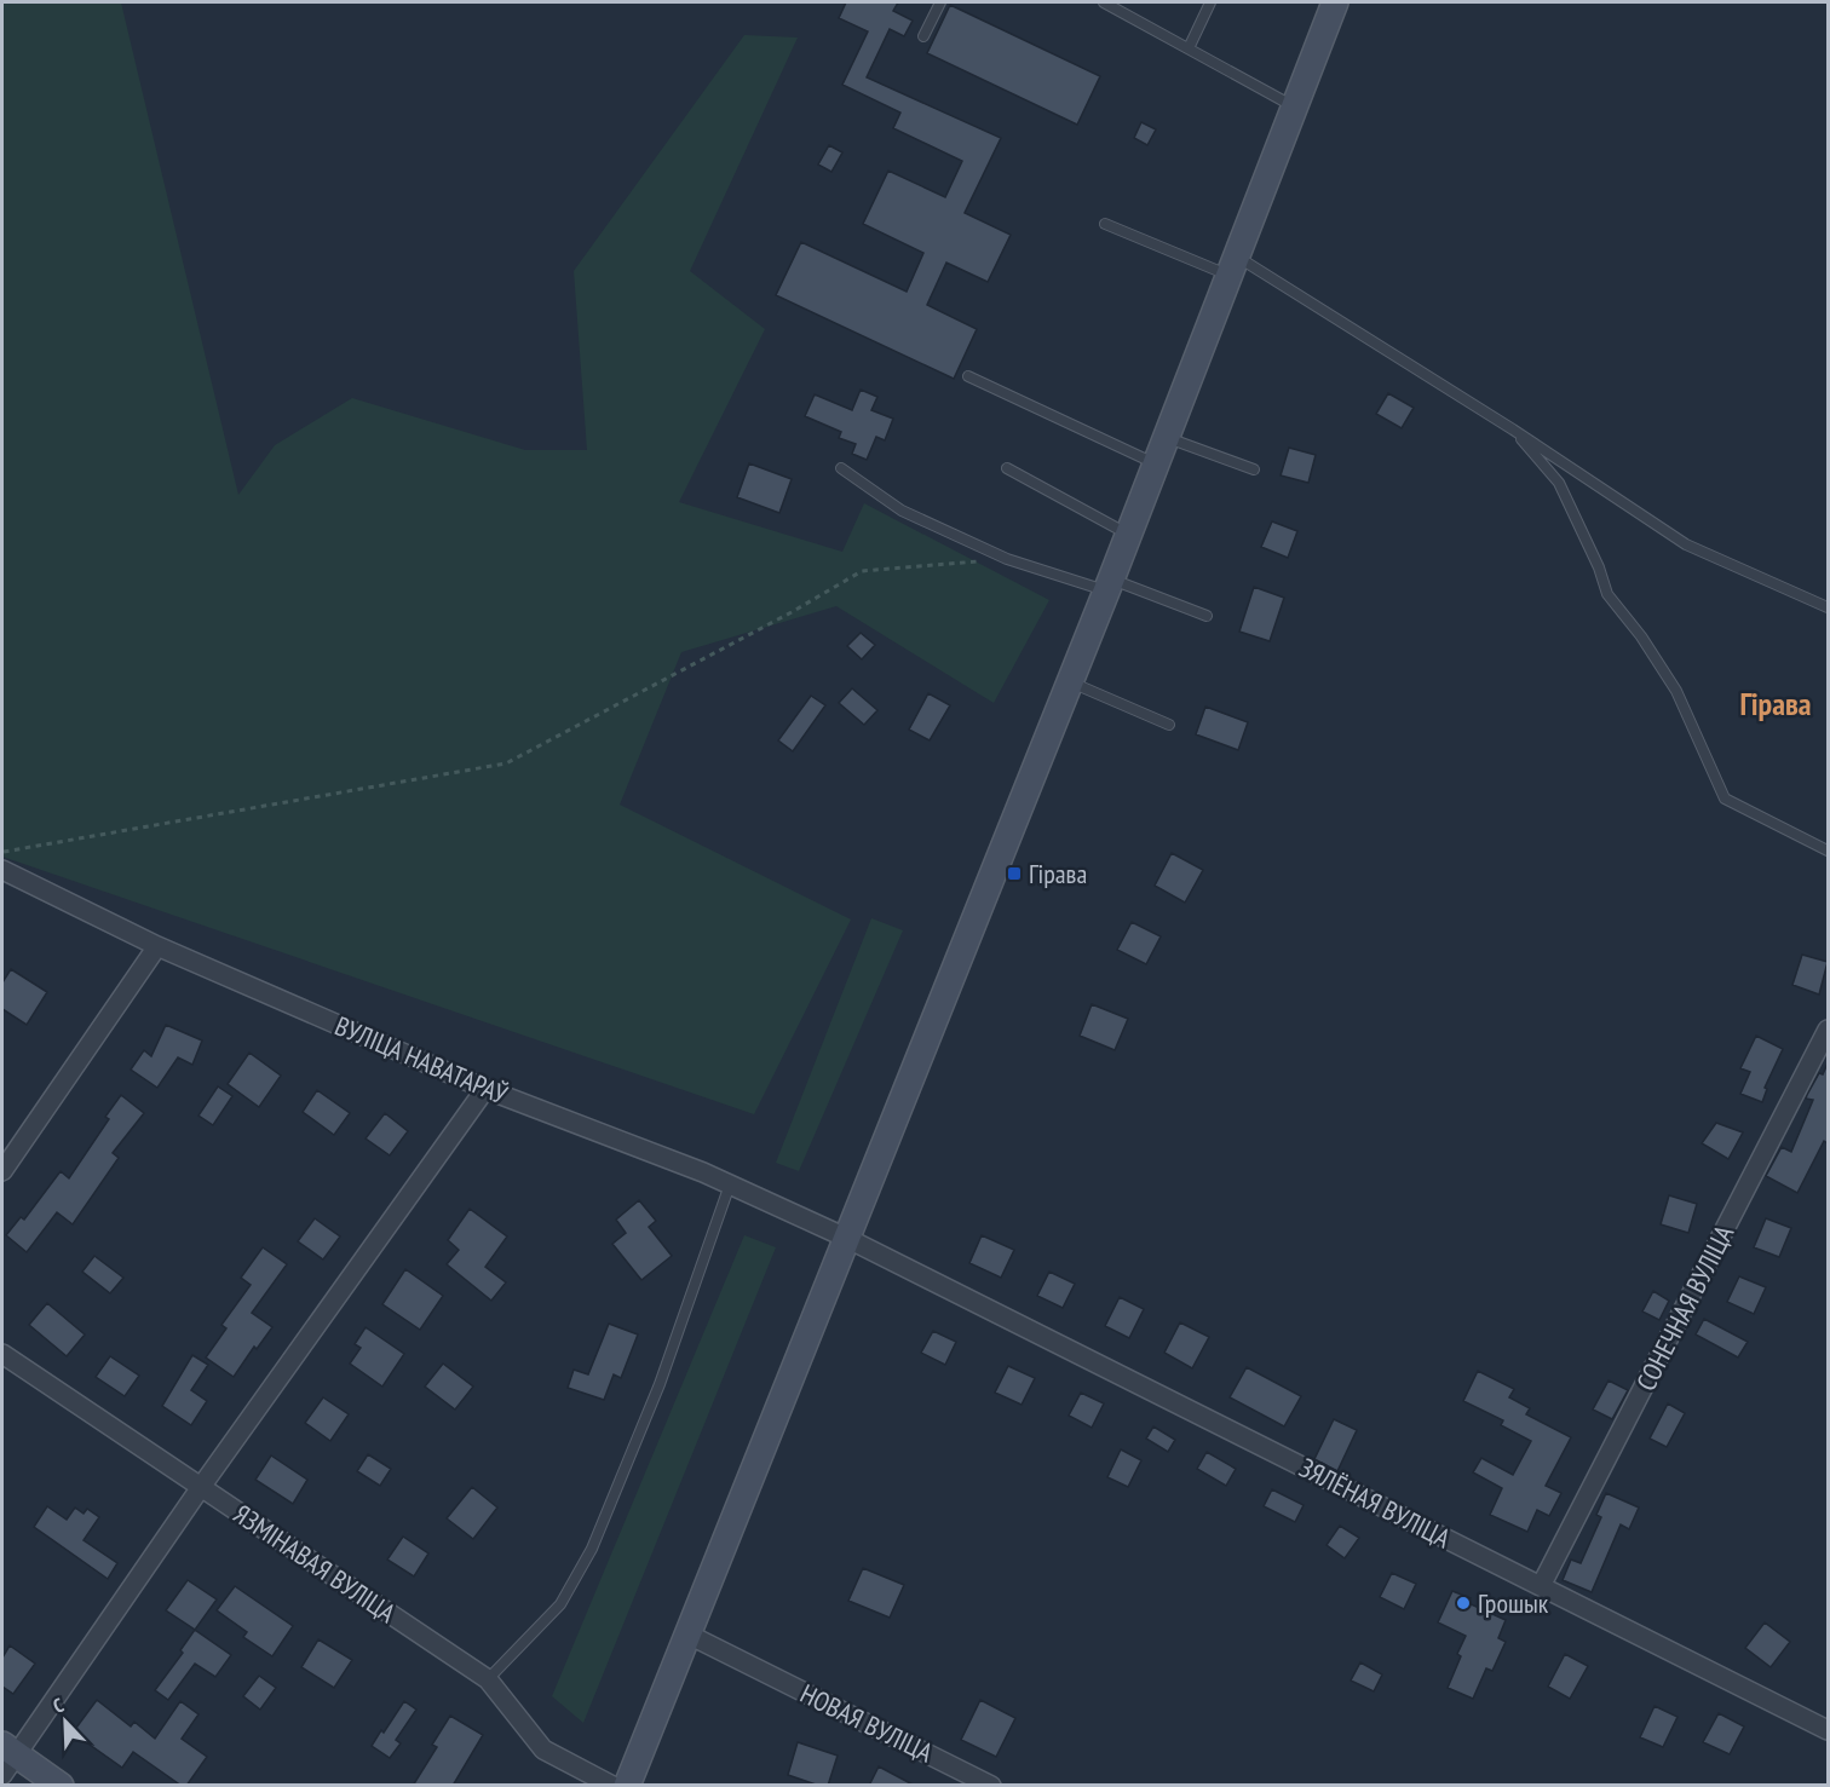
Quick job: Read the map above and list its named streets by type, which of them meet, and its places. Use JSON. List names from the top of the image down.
{
  "streets": {
    "street": [
      "ВУЛІЦА НАВАТАРАЎ",
      "СОНЕЧНАЯ ВУЛІЦА",
      "ЗЯЛЁНАЯ ВУЛІЦА",
      "ЯЗМІНАВАЯ ВУЛІЦА",
      "НОВАЯ ВУЛІЦА"
    ]
  },
  "crossings": [
    ["ВУЛІЦА НАВАТАРАЎ", "ЗЯЛЁНАЯ ВУЛІЦА"],
    ["СОНЕЧНАЯ ВУЛІЦА", "ЗЯЛЁНАЯ ВУЛІЦА"]
  ],
  "districts": ["Гірава"],
  "places": {
    "transit": ["Гірава"],
    "other": ["Грошык"]
  },
  "north": "top left"
}
